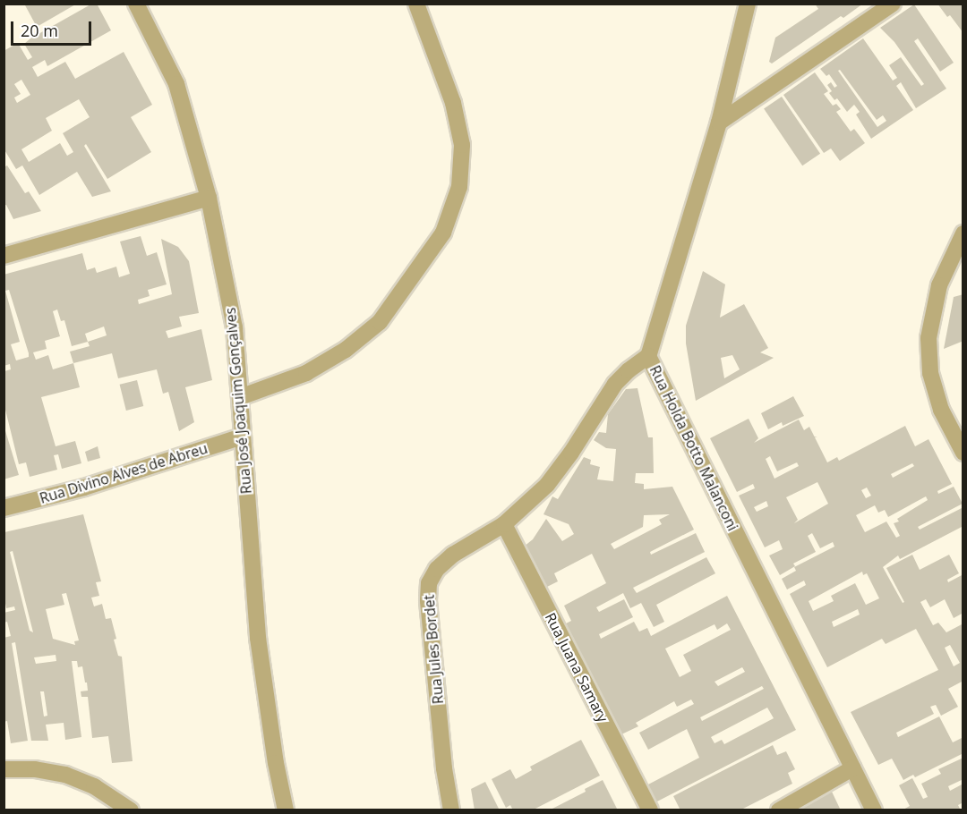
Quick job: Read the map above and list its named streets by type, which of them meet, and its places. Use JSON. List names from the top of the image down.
{
  "streets": {
    "street": [
      "Rua José Joaquim Gonçalves",
      "Rua Holda Botto Malanconi",
      "Rua Divino Alves de Abreu",
      "Rua Jules Bordet",
      "Rua Juana Samary"
    ]
  },
  "crossings": [
    ["Rua José Joaquim Gonçalves", "Rua Divino Alves de Abreu"],
    ["Rua Holda Botto Malanconi", "Rua Jules Bordet"],
    ["Rua Jules Bordet", "Rua Juana Samary"]
  ],
  "scale_bar": "20 m"
}
